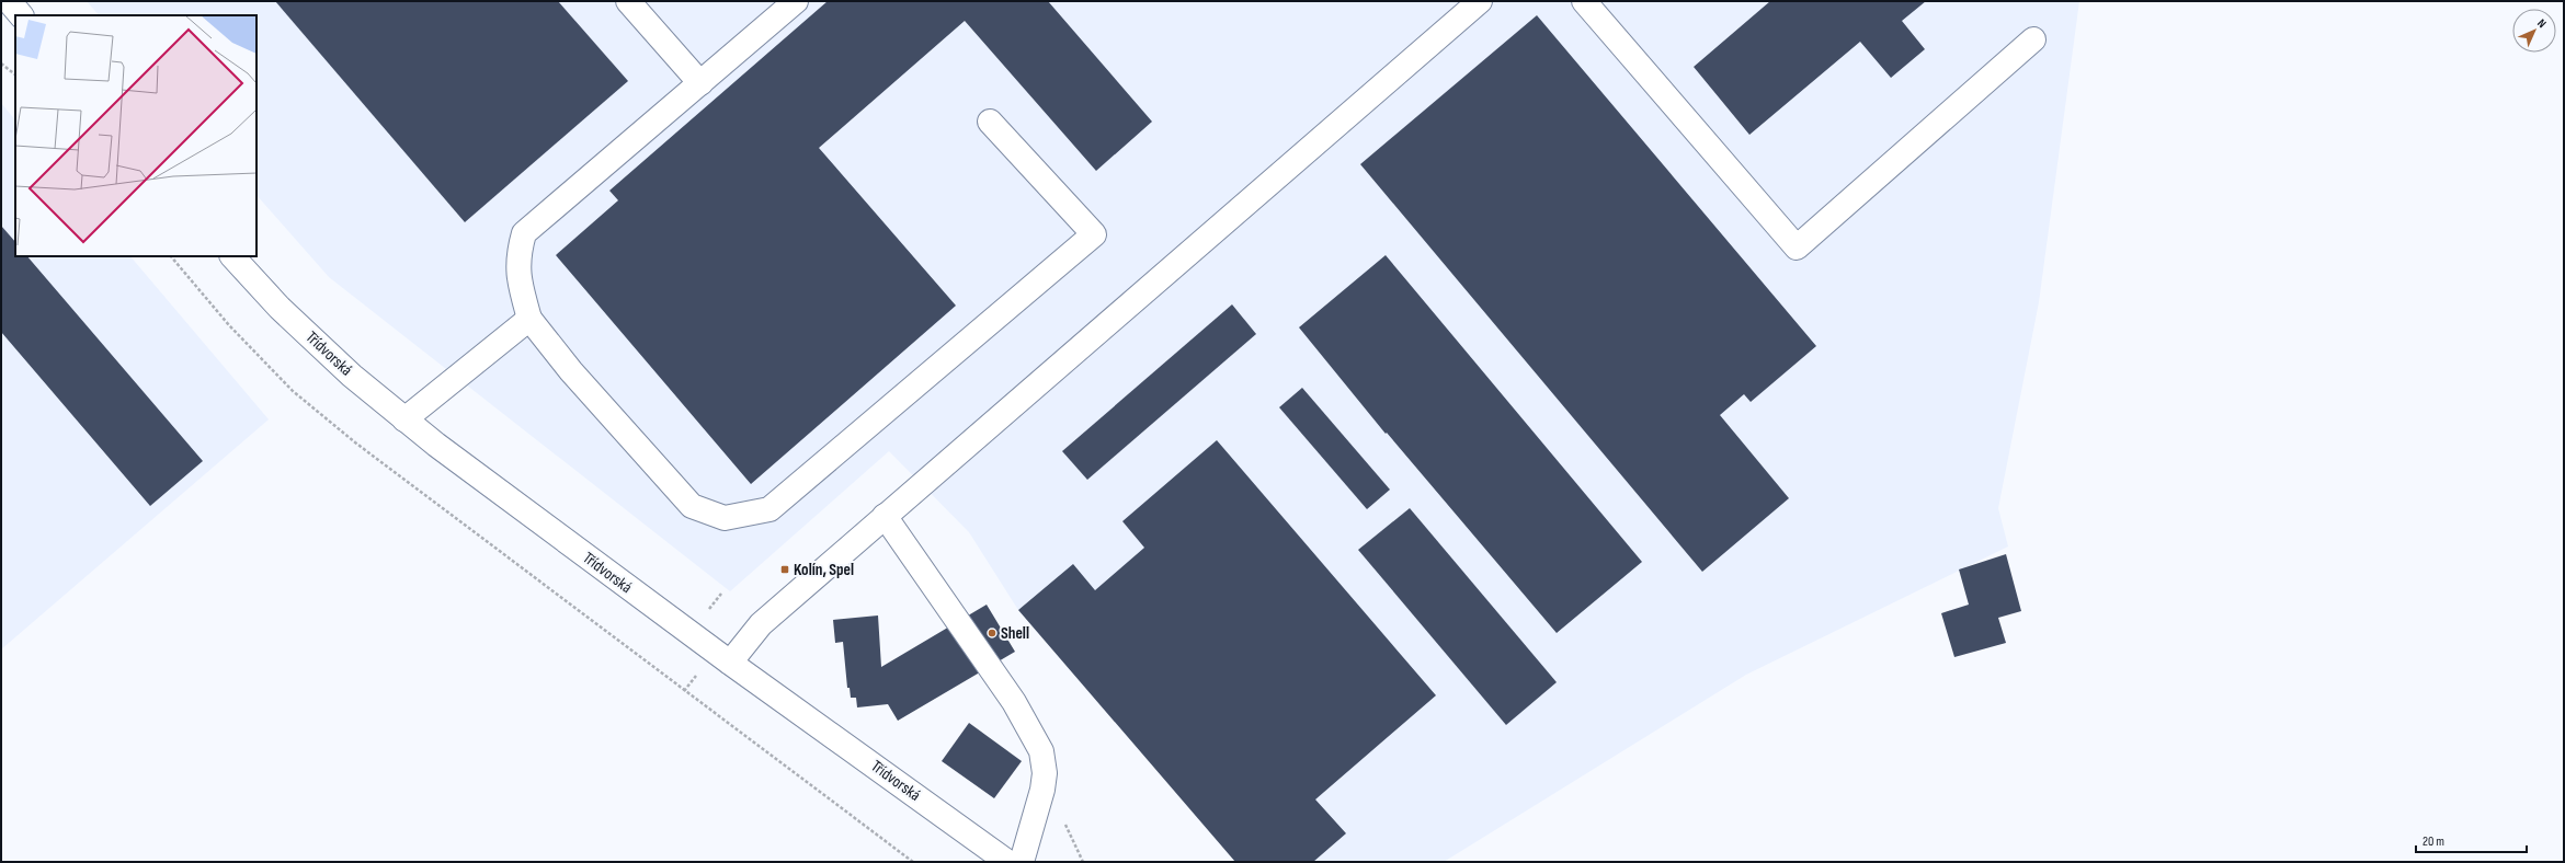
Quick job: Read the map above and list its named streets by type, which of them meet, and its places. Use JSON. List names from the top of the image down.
{
  "streets": {
    "main road": ["Třídvorská"]
  },
  "places": {
    "transit": ["Kolín, Spel"],
    "other": ["Shell"]
  },
  "scale_bar": "20 m",
  "north": "top right"
}
